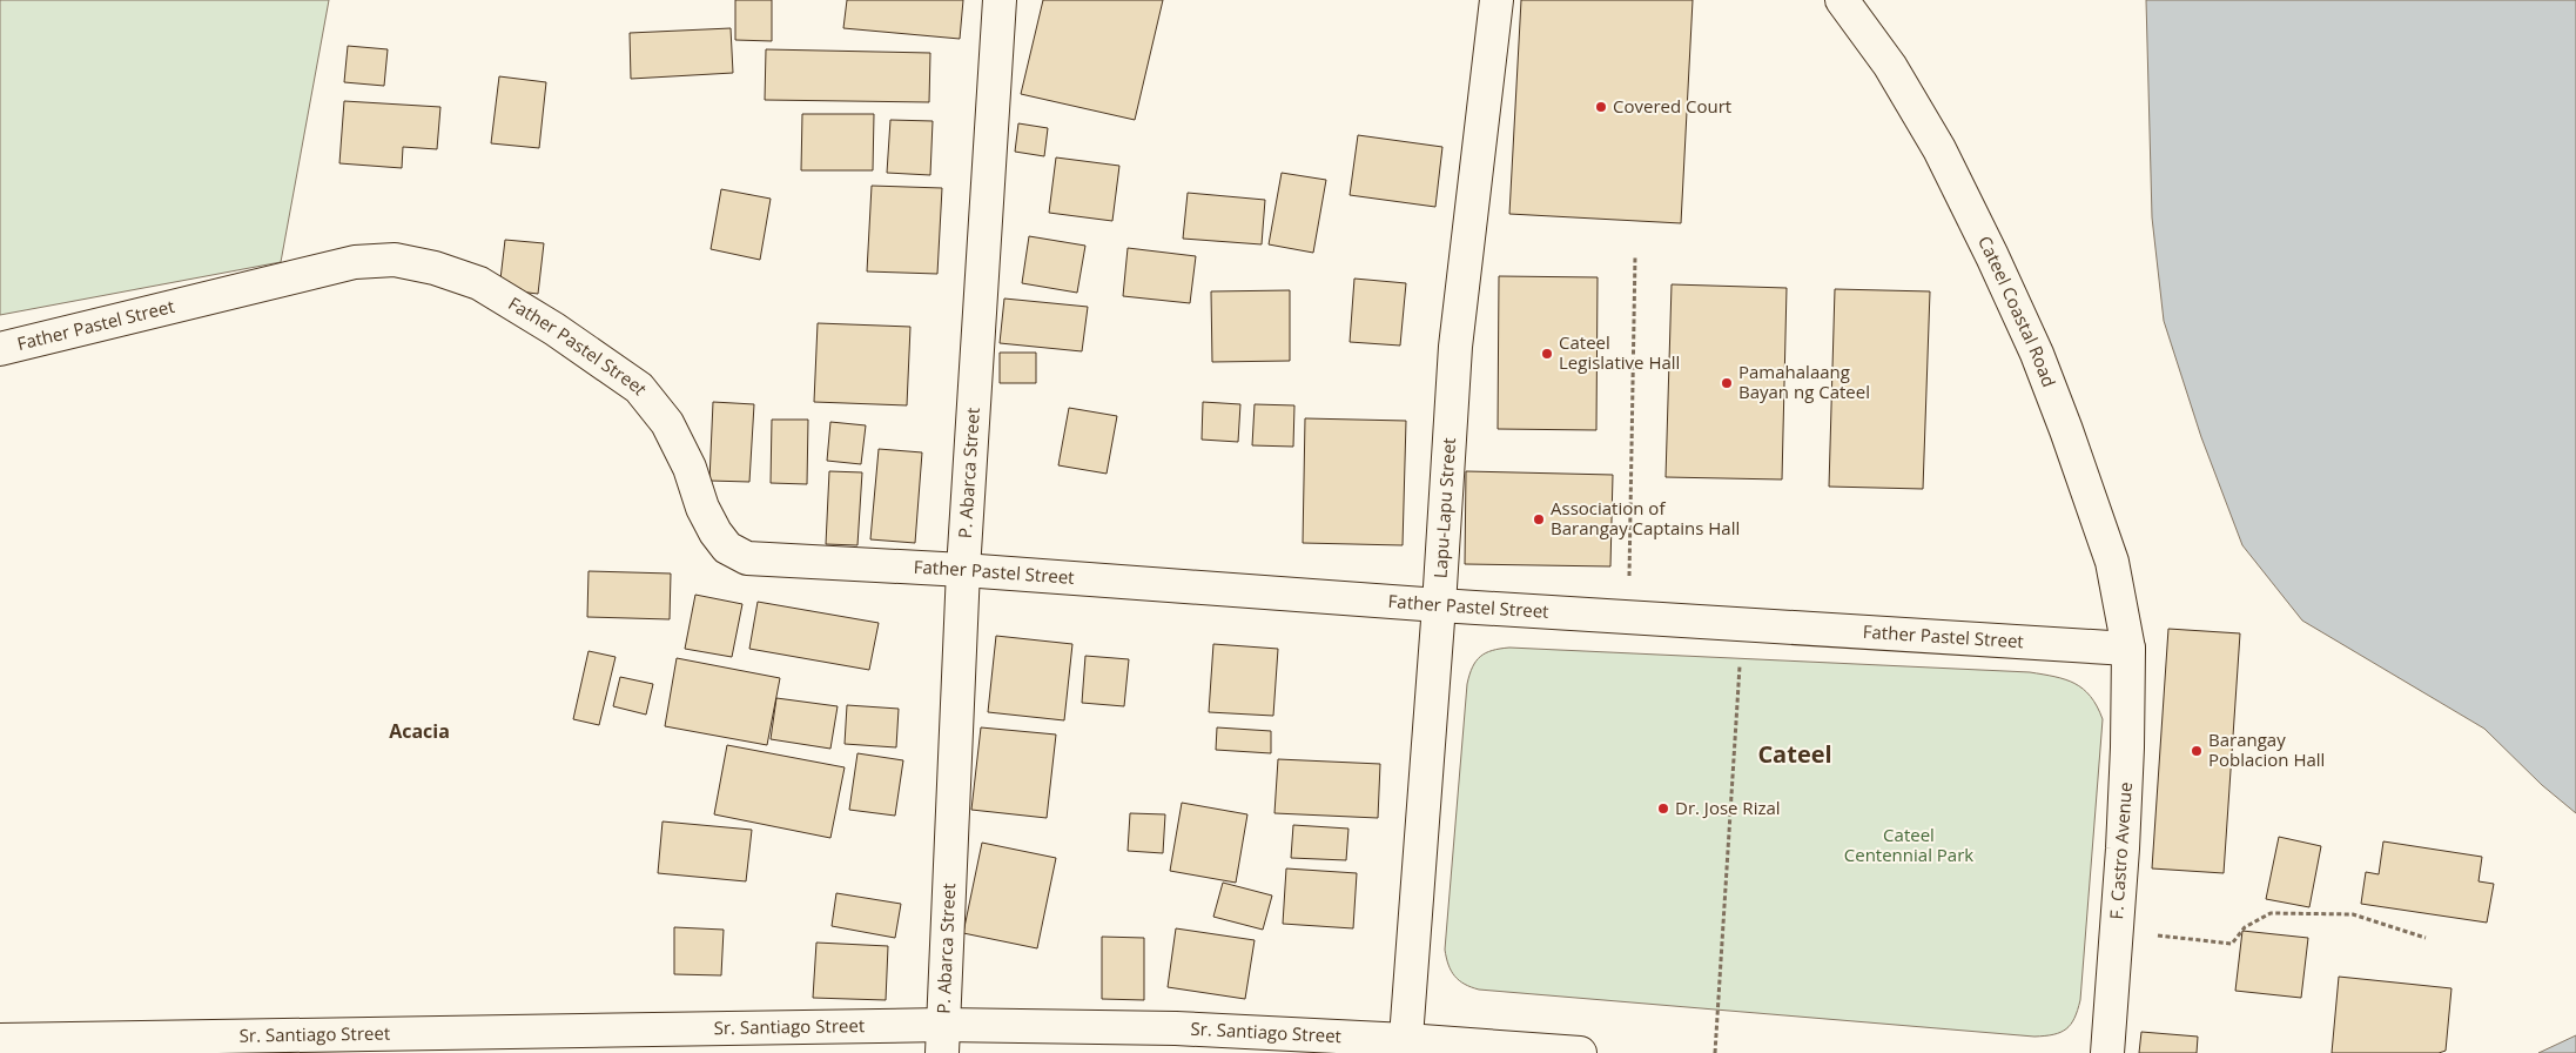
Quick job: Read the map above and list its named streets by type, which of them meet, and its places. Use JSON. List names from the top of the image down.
{
  "streets": {
    "street": [
      "Cateel Coastal Road",
      "Father Pastel Street",
      "P. Abarca Street",
      "Lapu-Lapu Street",
      "F. Castro Avenue",
      "Sr. Santiago Street"
    ]
  },
  "crossings": [
    ["Cateel Coastal Road", "Father Pastel Street"],
    ["Cateel Coastal Road", "F. Castro Avenue"],
    ["Father Pastel Street", "P. Abarca Street"],
    ["Father Pastel Street", "Lapu-Lapu Street"],
    ["Father Pastel Street", "F. Castro Avenue"],
    ["P. Abarca Street", "Sr. Santiago Street"],
    ["Lapu-Lapu Street", "Sr. Santiago Street"]
  ],
  "districts": ["Acacia", "Cateel"],
  "parks": ["Cateel Centennial Park"],
  "places": [
    "Covered Court",
    "Cateel Legislative Hall",
    "Pamahalaang Bayan ng Cateel",
    "Association of Barangay Captains Hall",
    "Barangay Poblacion Hall",
    "Dr. Jose Rizal"
  ]
}
